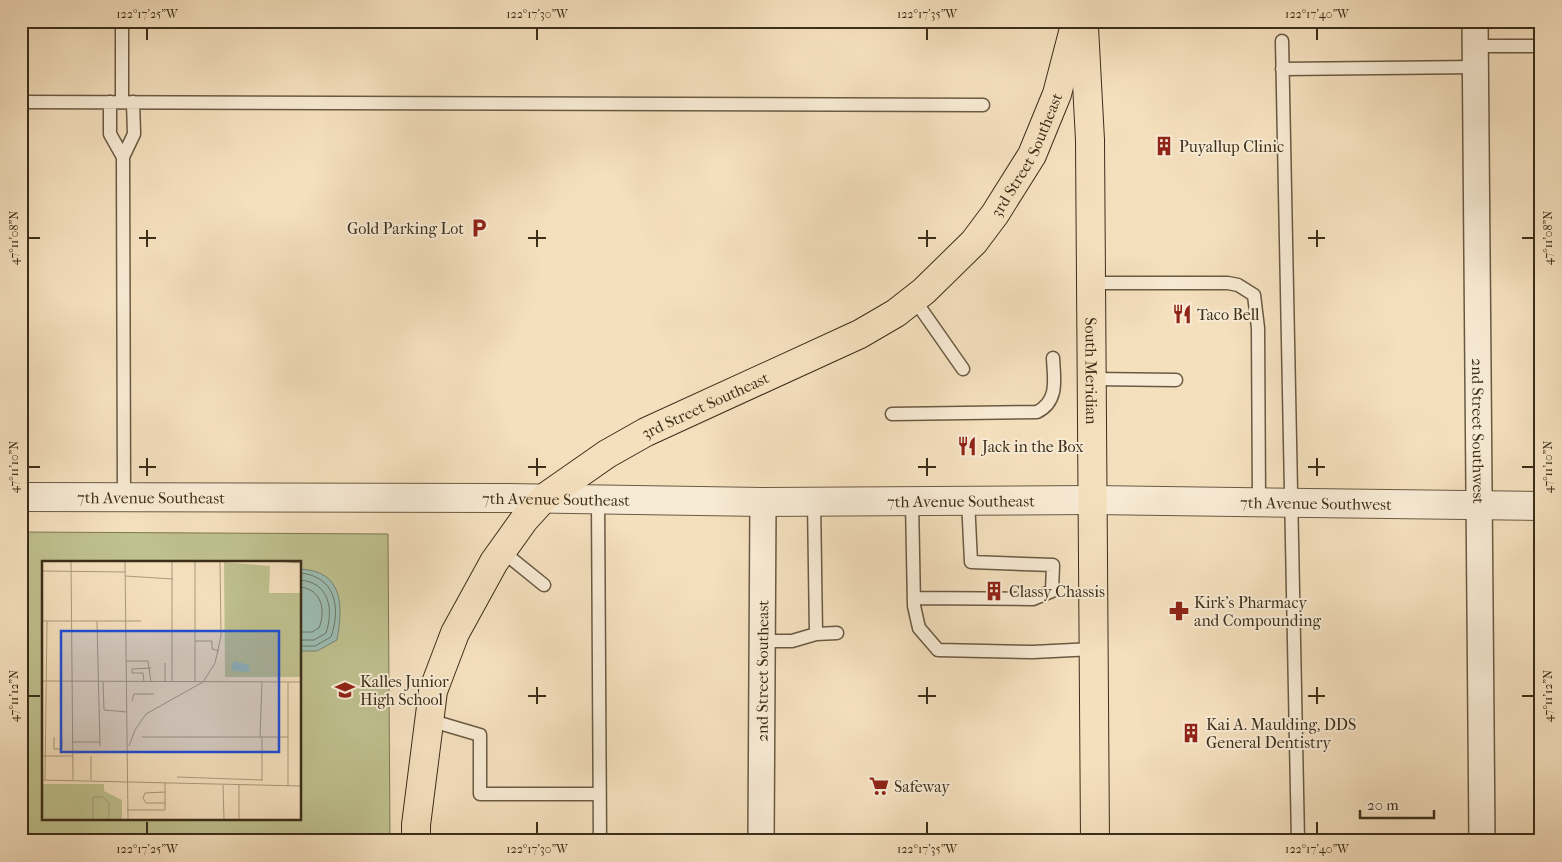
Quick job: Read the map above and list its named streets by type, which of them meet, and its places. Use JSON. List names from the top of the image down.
{
  "streets": {
    "main road": ["3rd Street Southeast", "South Meridian"],
    "street": [
      "2nd Street Southwest",
      "7th Avenue Southeast",
      "7th Avenue Southwest",
      "2nd Street Southeast"
    ]
  },
  "crossings": [
    ["3rd Street Southeast", "7th Avenue Southeast"],
    ["South Meridian", "7th Avenue Southeast"],
    ["South Meridian", "7th Avenue Southwest"],
    ["2nd Street Southwest", "7th Avenue Southwest"],
    ["7th Avenue Southeast", "7th Avenue Southwest"],
    ["7th Avenue Southeast", "2nd Street Southeast"]
  ],
  "places": {
    "building": ["Puyallup Clinic", "Classy Chassis", "Kai A. Maulding, DDS General Dentistry"],
    "parking": ["Gold Parking Lot"],
    "restaurant": ["Taco Bell", "Jack in the Box"],
    "pharmacy": ["Kirk's Pharmacy and Compounding"],
    "school or university": ["Kalles Junior High School"],
    "supermarket": ["Safeway"]
  },
  "scale_bar": "20 m",
  "coordinates": [
    "122°17'25\"W",
    "122°17'30\"W",
    "122°17'35\"W",
    "122°17'40\"W",
    "47°11'08\"N",
    "47°11'10\"N",
    "47°11'12\"N"
  ]
}
